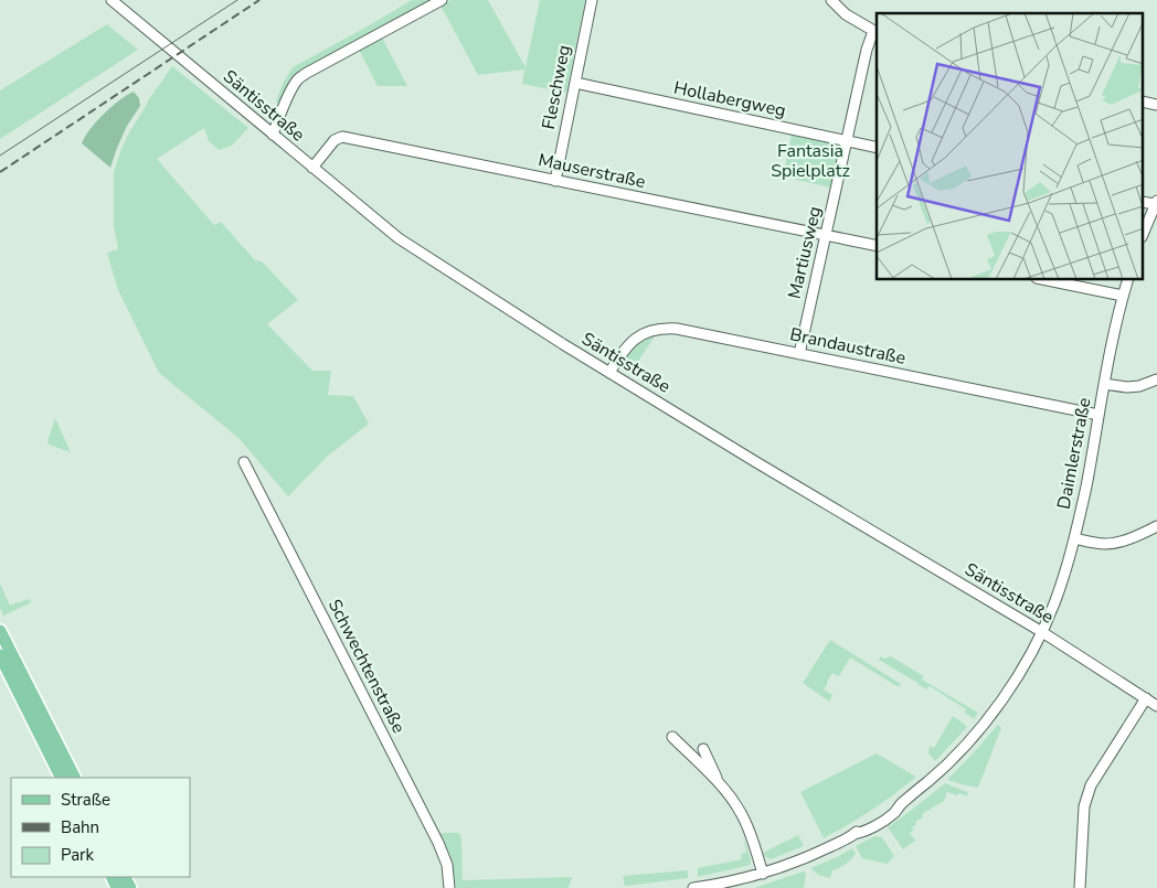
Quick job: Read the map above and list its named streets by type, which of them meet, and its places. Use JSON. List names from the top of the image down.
{
  "streets": {
    "street": [
      "Fleschweg",
      "Hollabergweg",
      "Säntisstraße",
      "Mauserstraße",
      "Martiusweg",
      "Brandaustraße",
      "Daimlerstraße",
      "Schwechtenstraße"
    ]
  },
  "crossings": [
    ["Fleschweg", "Hollabergweg"],
    ["Fleschweg", "Mauserstraße"],
    ["Hollabergweg", "Martiusweg"],
    ["Säntisstraße", "Mauserstraße"],
    ["Säntisstraße", "Brandaustraße"],
    ["Säntisstraße", "Daimlerstraße"],
    ["Mauserstraße", "Martiusweg"],
    ["Martiusweg", "Brandaustraße"],
    ["Brandaustraße", "Daimlerstraße"]
  ],
  "parks": ["Fantasia Spielplatz"],
  "legend": ["Straße", "Bahn", "Park"]
}
